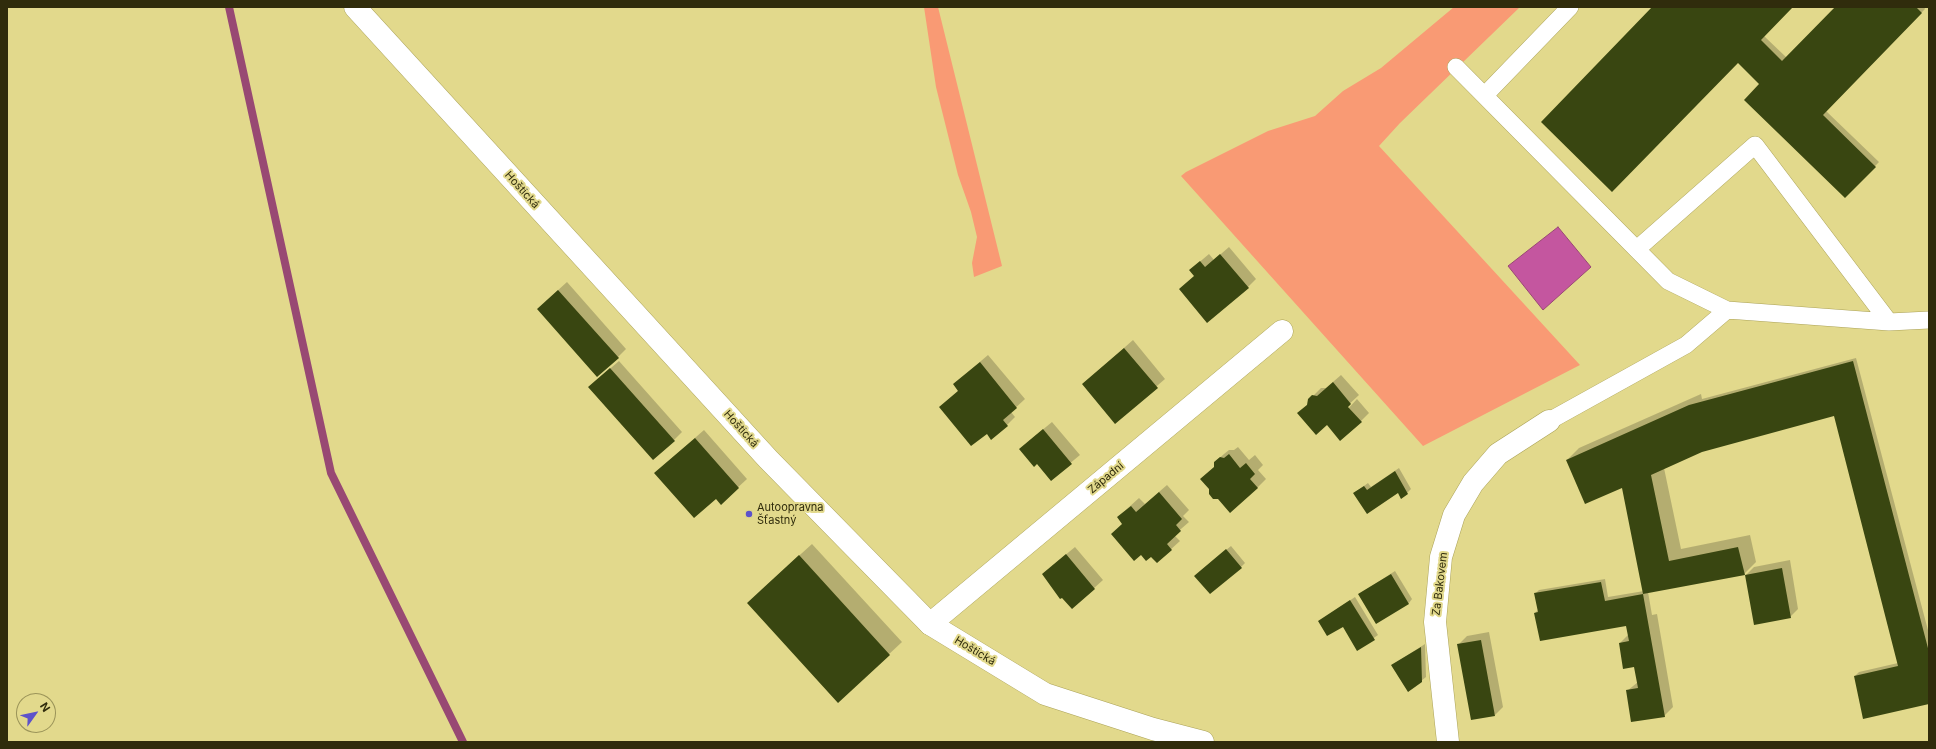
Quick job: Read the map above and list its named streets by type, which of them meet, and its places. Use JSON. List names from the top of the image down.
{
  "streets": {
    "street": ["Hoštická", "Západní", "Za Bakovem"]
  },
  "crossings": [
    ["Hoštická", "Západní"]
  ],
  "places": ["Autoopravna Šťastný"],
  "north": "top right"
}
